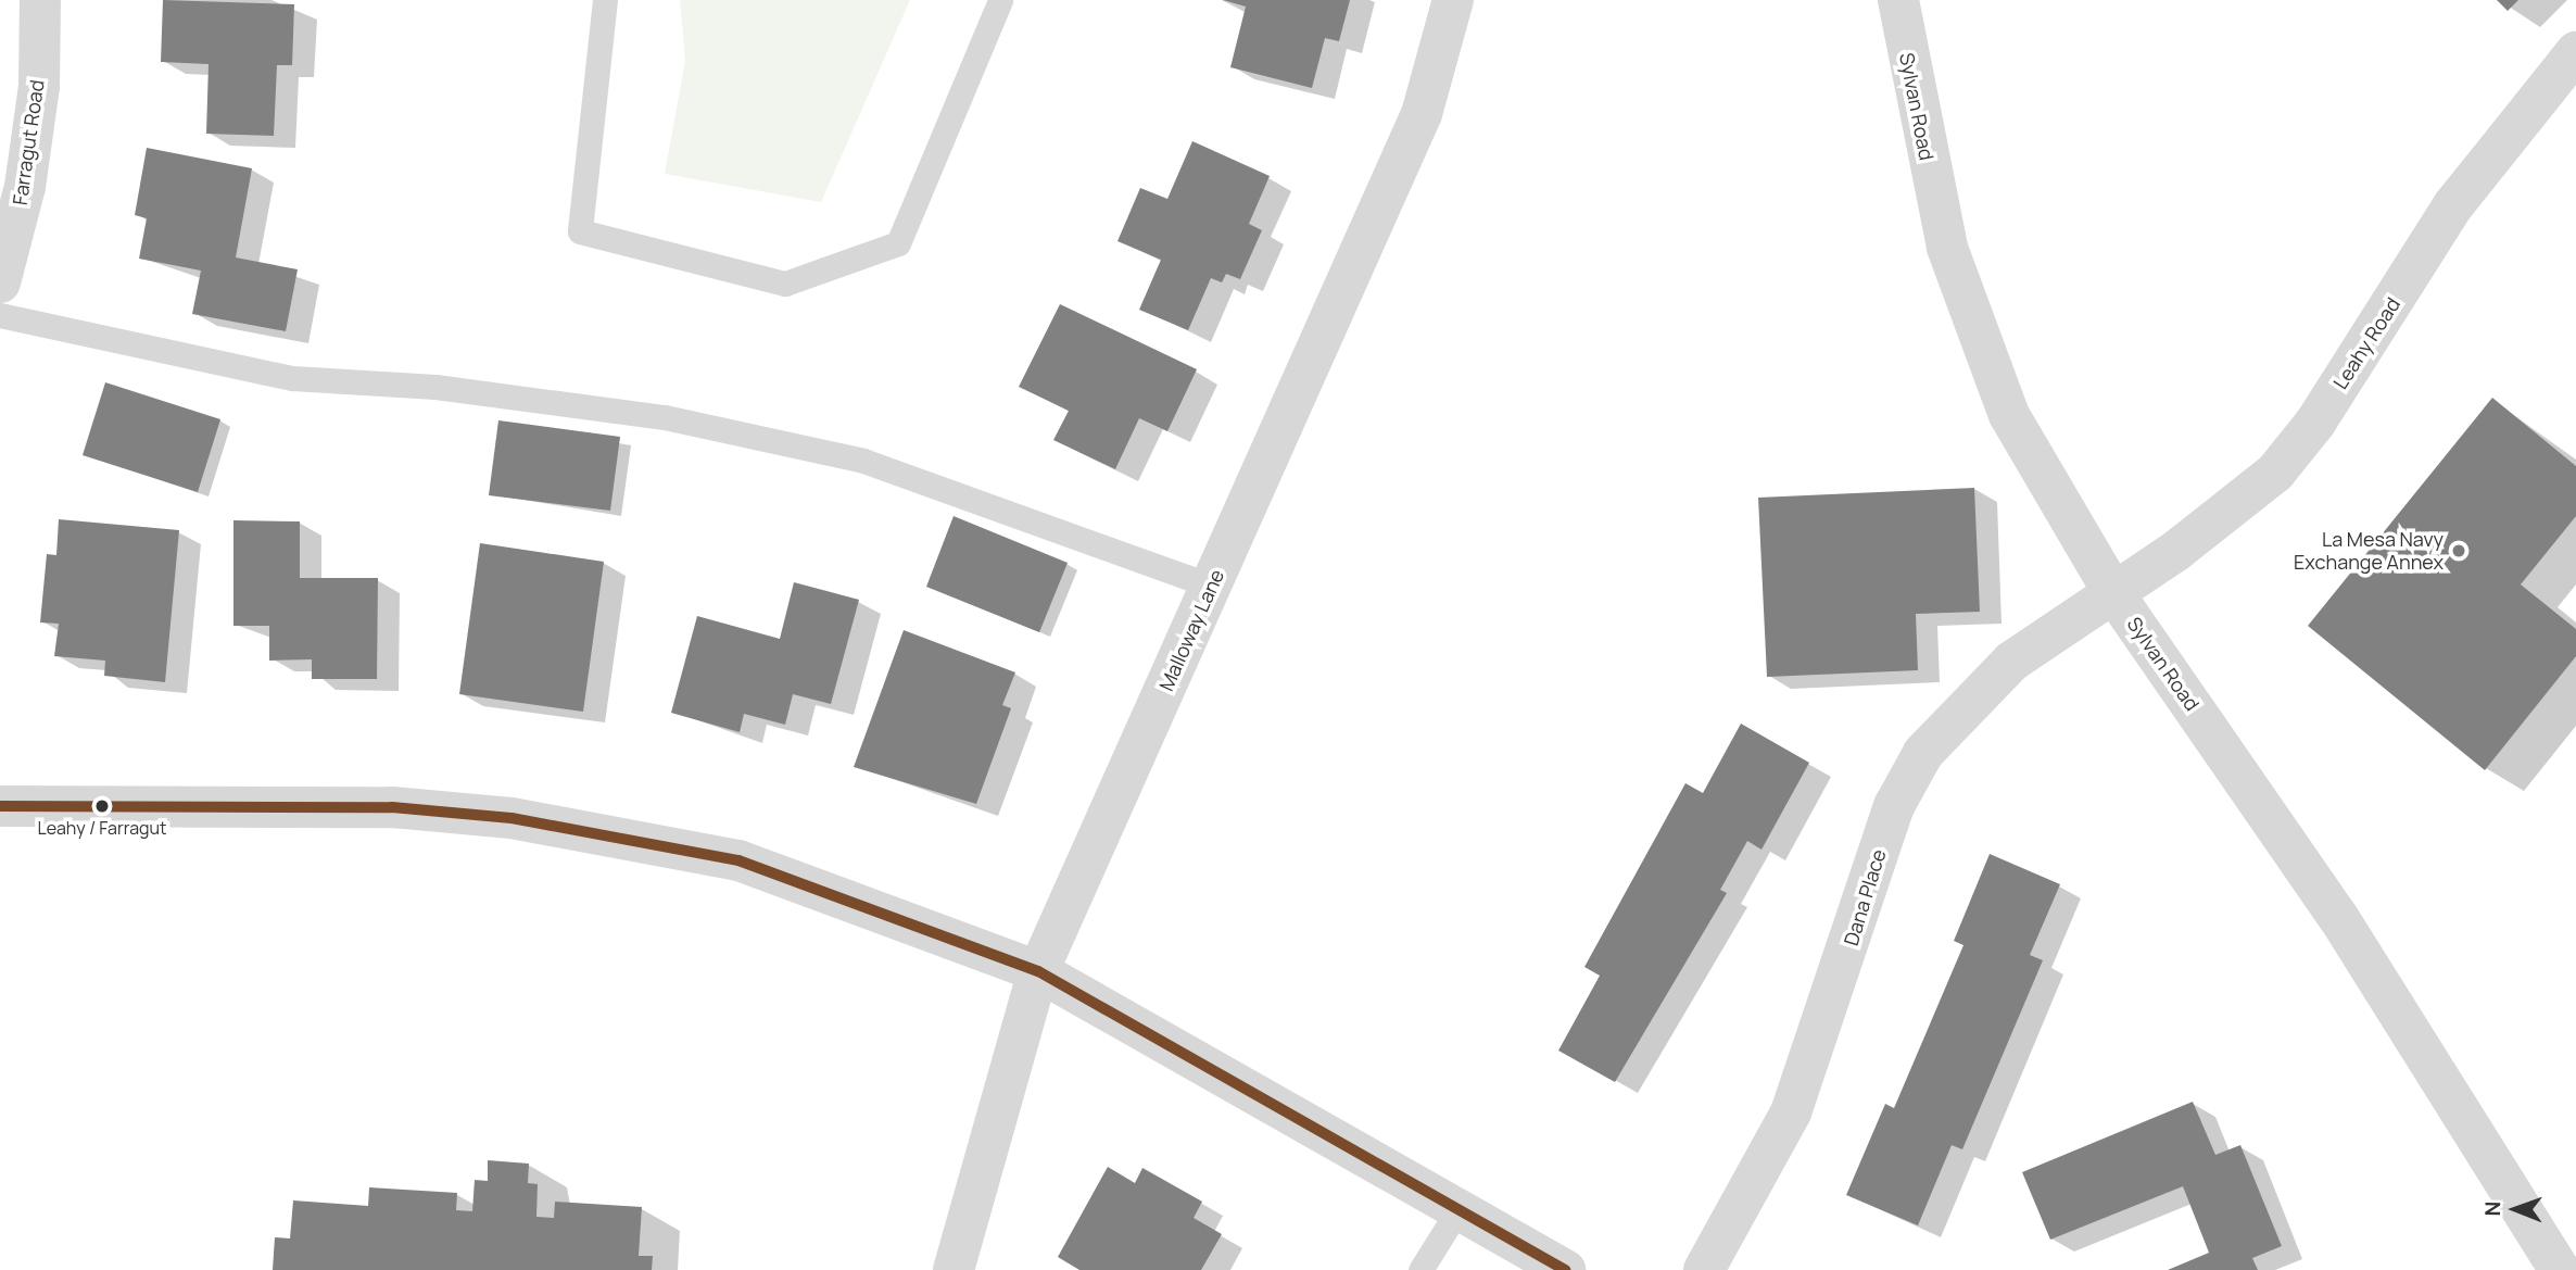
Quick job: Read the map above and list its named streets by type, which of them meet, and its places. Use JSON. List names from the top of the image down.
{
  "streets": {
    "street": [
      "Sylvan Road",
      "Farragut Road",
      "Leahy Road",
      "Malloway Lane",
      "Dana Place"
    ]
  },
  "crossings": [
    ["Sylvan Road", "Leahy Road"],
    ["Sylvan Road", "Dana Place"],
    ["Leahy Road", "Dana Place"]
  ],
  "places": ["La Mesa Navy Exchange Annex", "Leahy / Farragut"],
  "north": "left"
}
